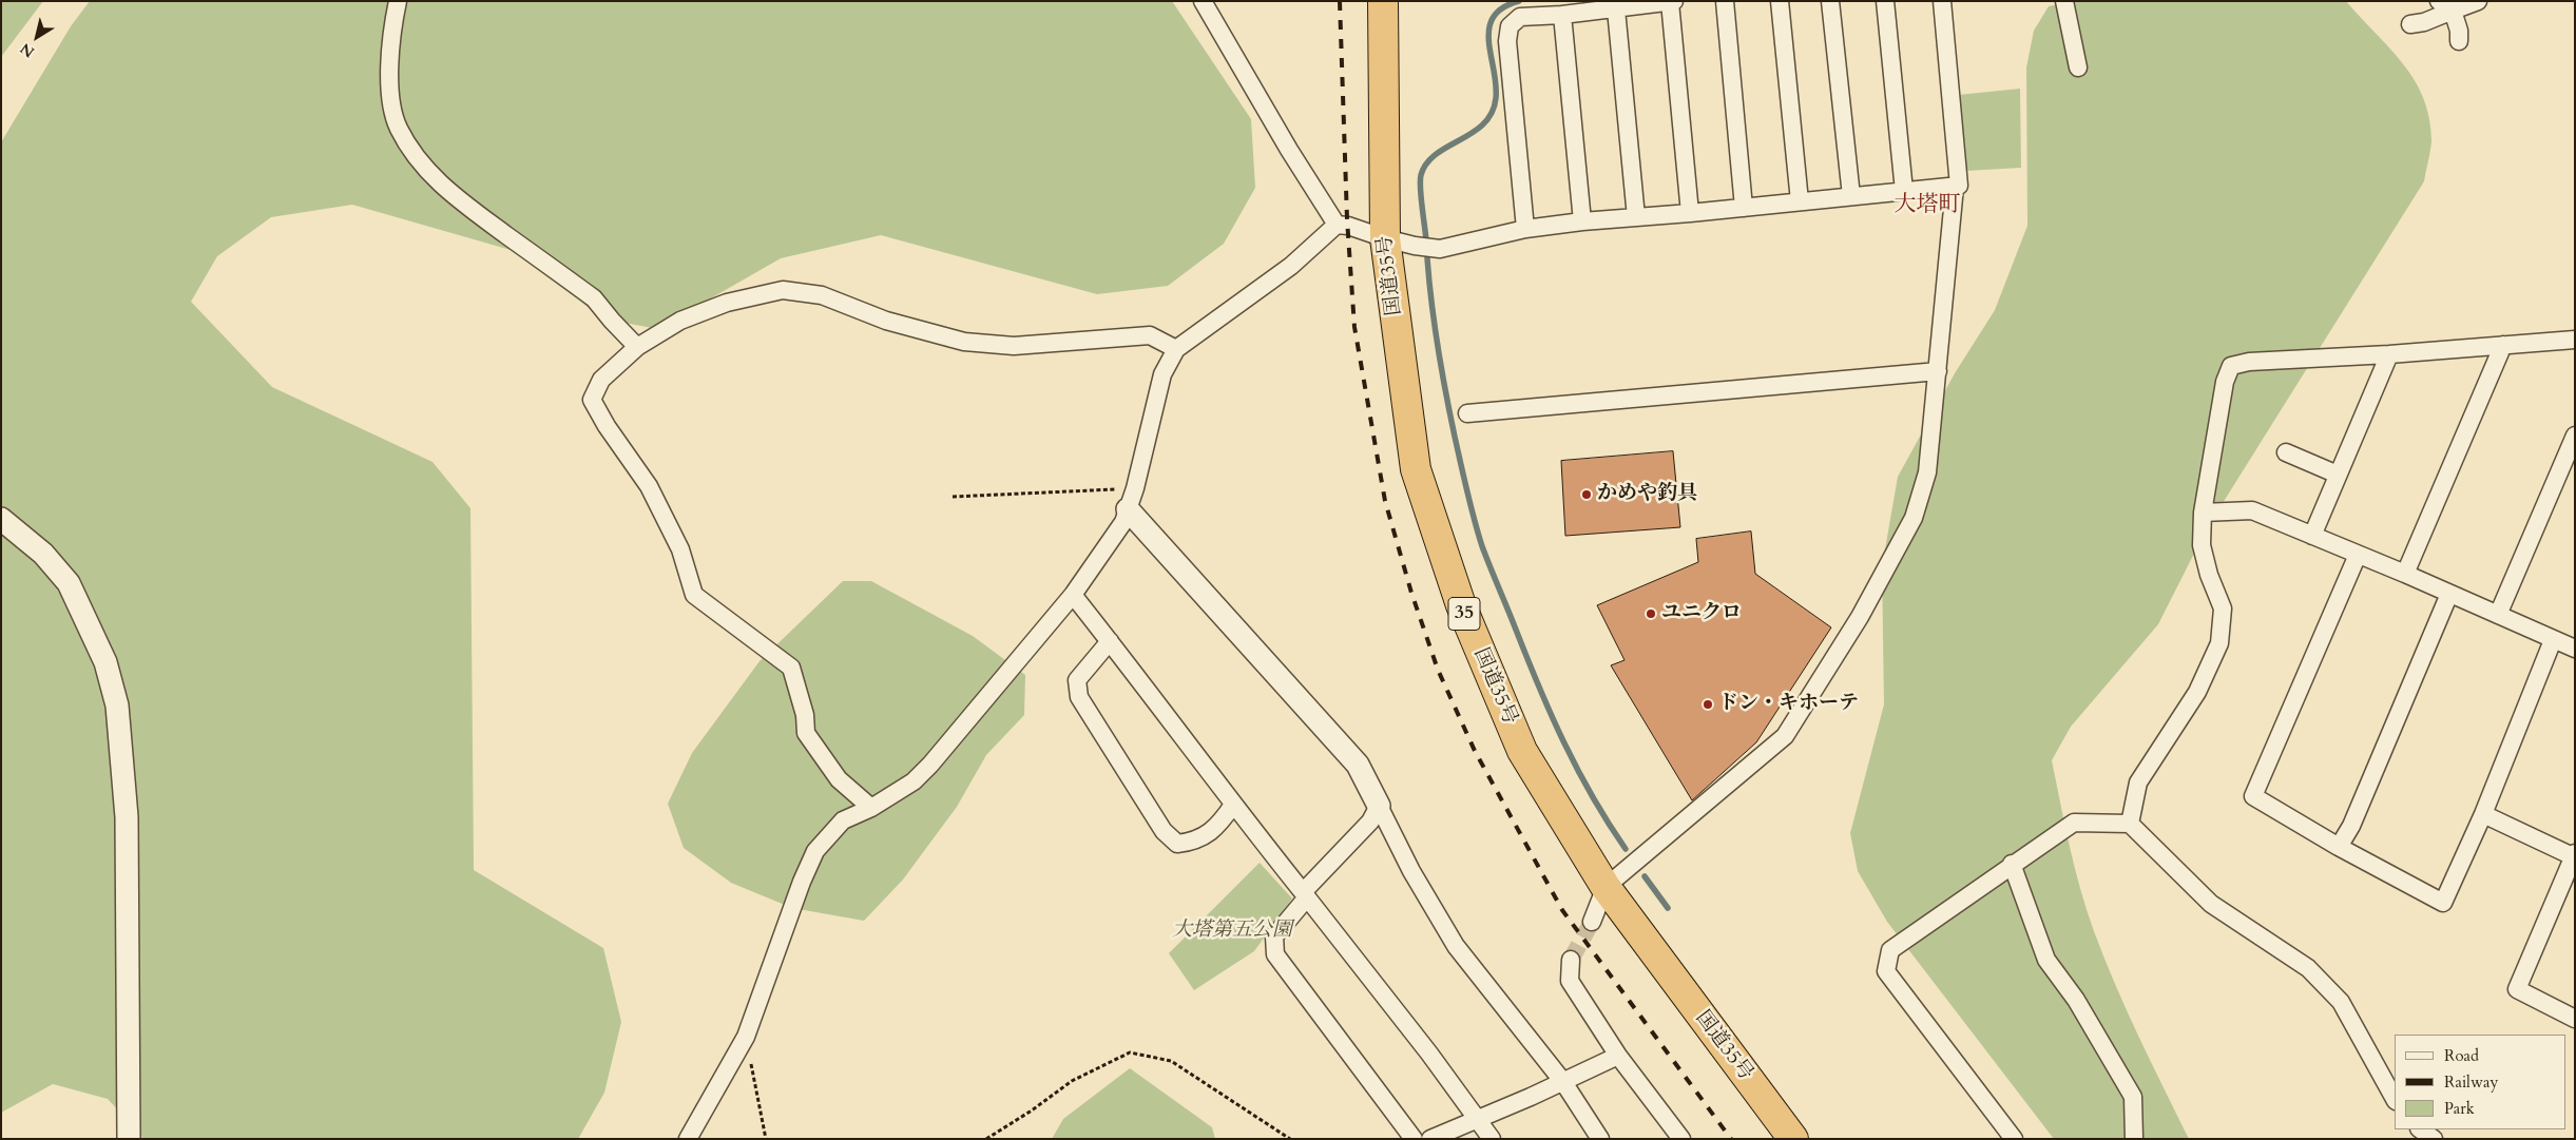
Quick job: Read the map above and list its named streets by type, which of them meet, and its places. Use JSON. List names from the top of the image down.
{
  "streets": {
    "highway": ["国道35号", "35"]
  },
  "districts": ["大塔町"],
  "parks": ["大塔第五公園"],
  "places": ["かめや釣具", "ユニクロ", "ドン・キホーテ"],
  "legend": ["Road", "Railway", "Park"],
  "north": "bottom left"
}
